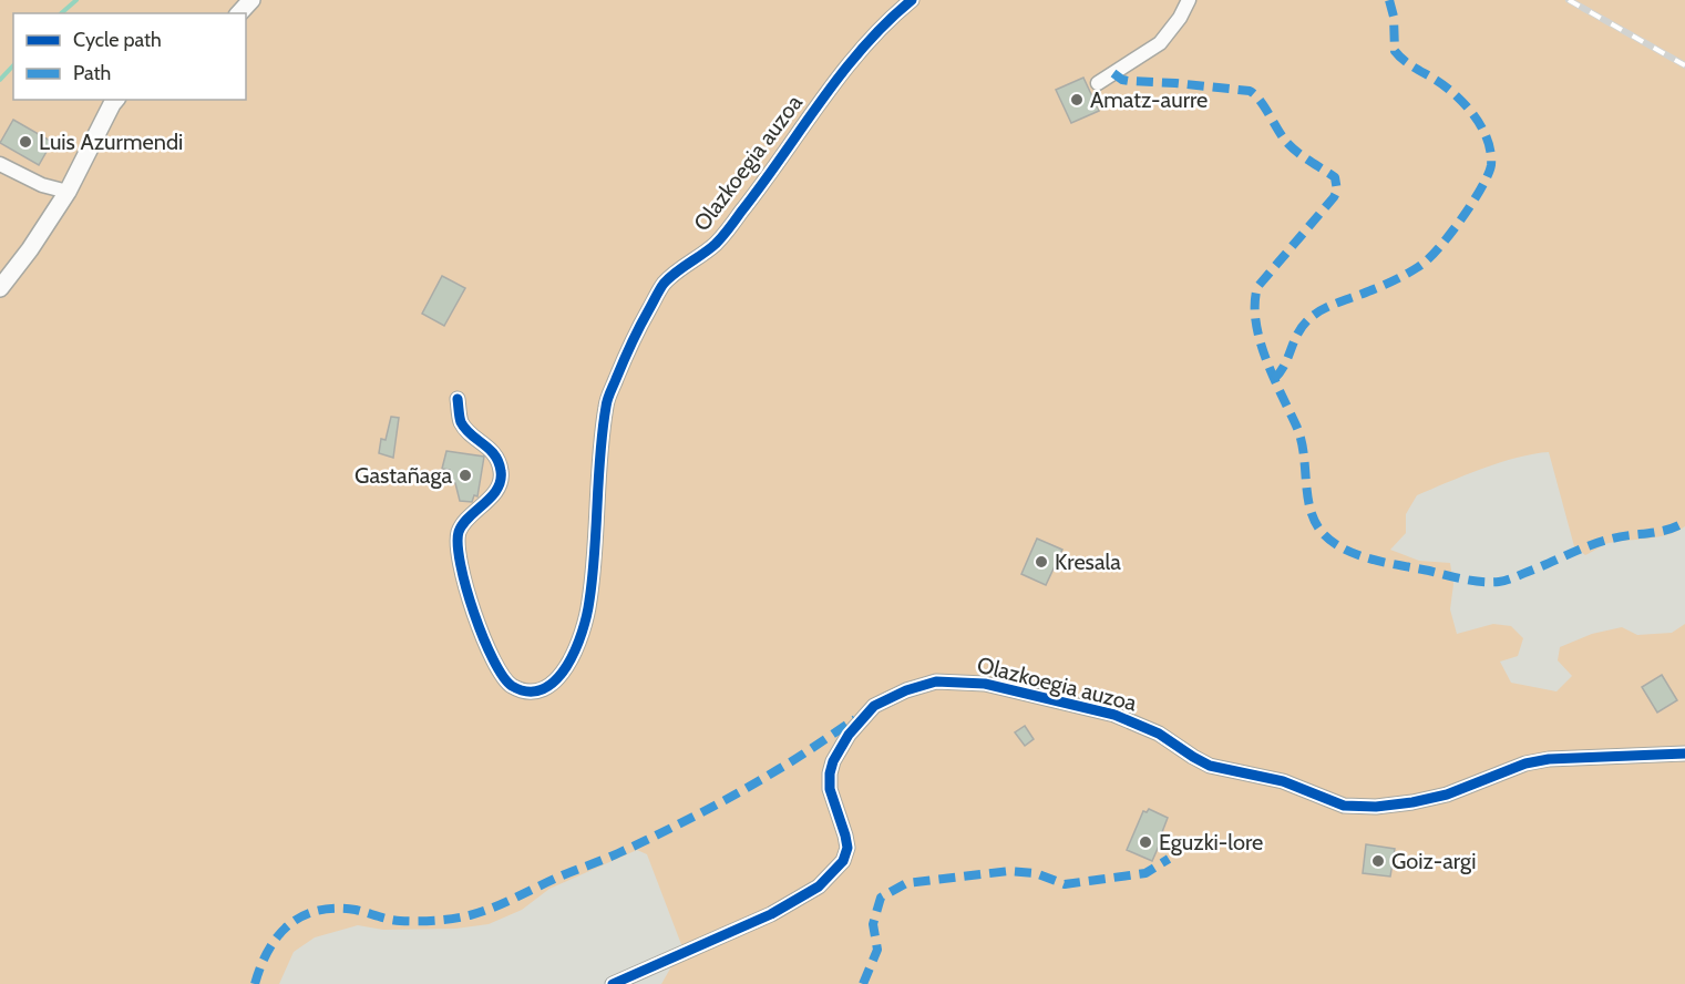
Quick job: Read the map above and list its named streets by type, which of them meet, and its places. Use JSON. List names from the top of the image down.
{
  "streets": {
    "street": ["Olazkoegia auzoa"]
  },
  "places": [
    "Amatz-aurre",
    "Luis Azurmendi",
    "Gastañaga",
    "Kresala",
    "Eguzki-lore",
    "Goiz-argi"
  ],
  "legend": ["Cycle path", "Path"]
}
